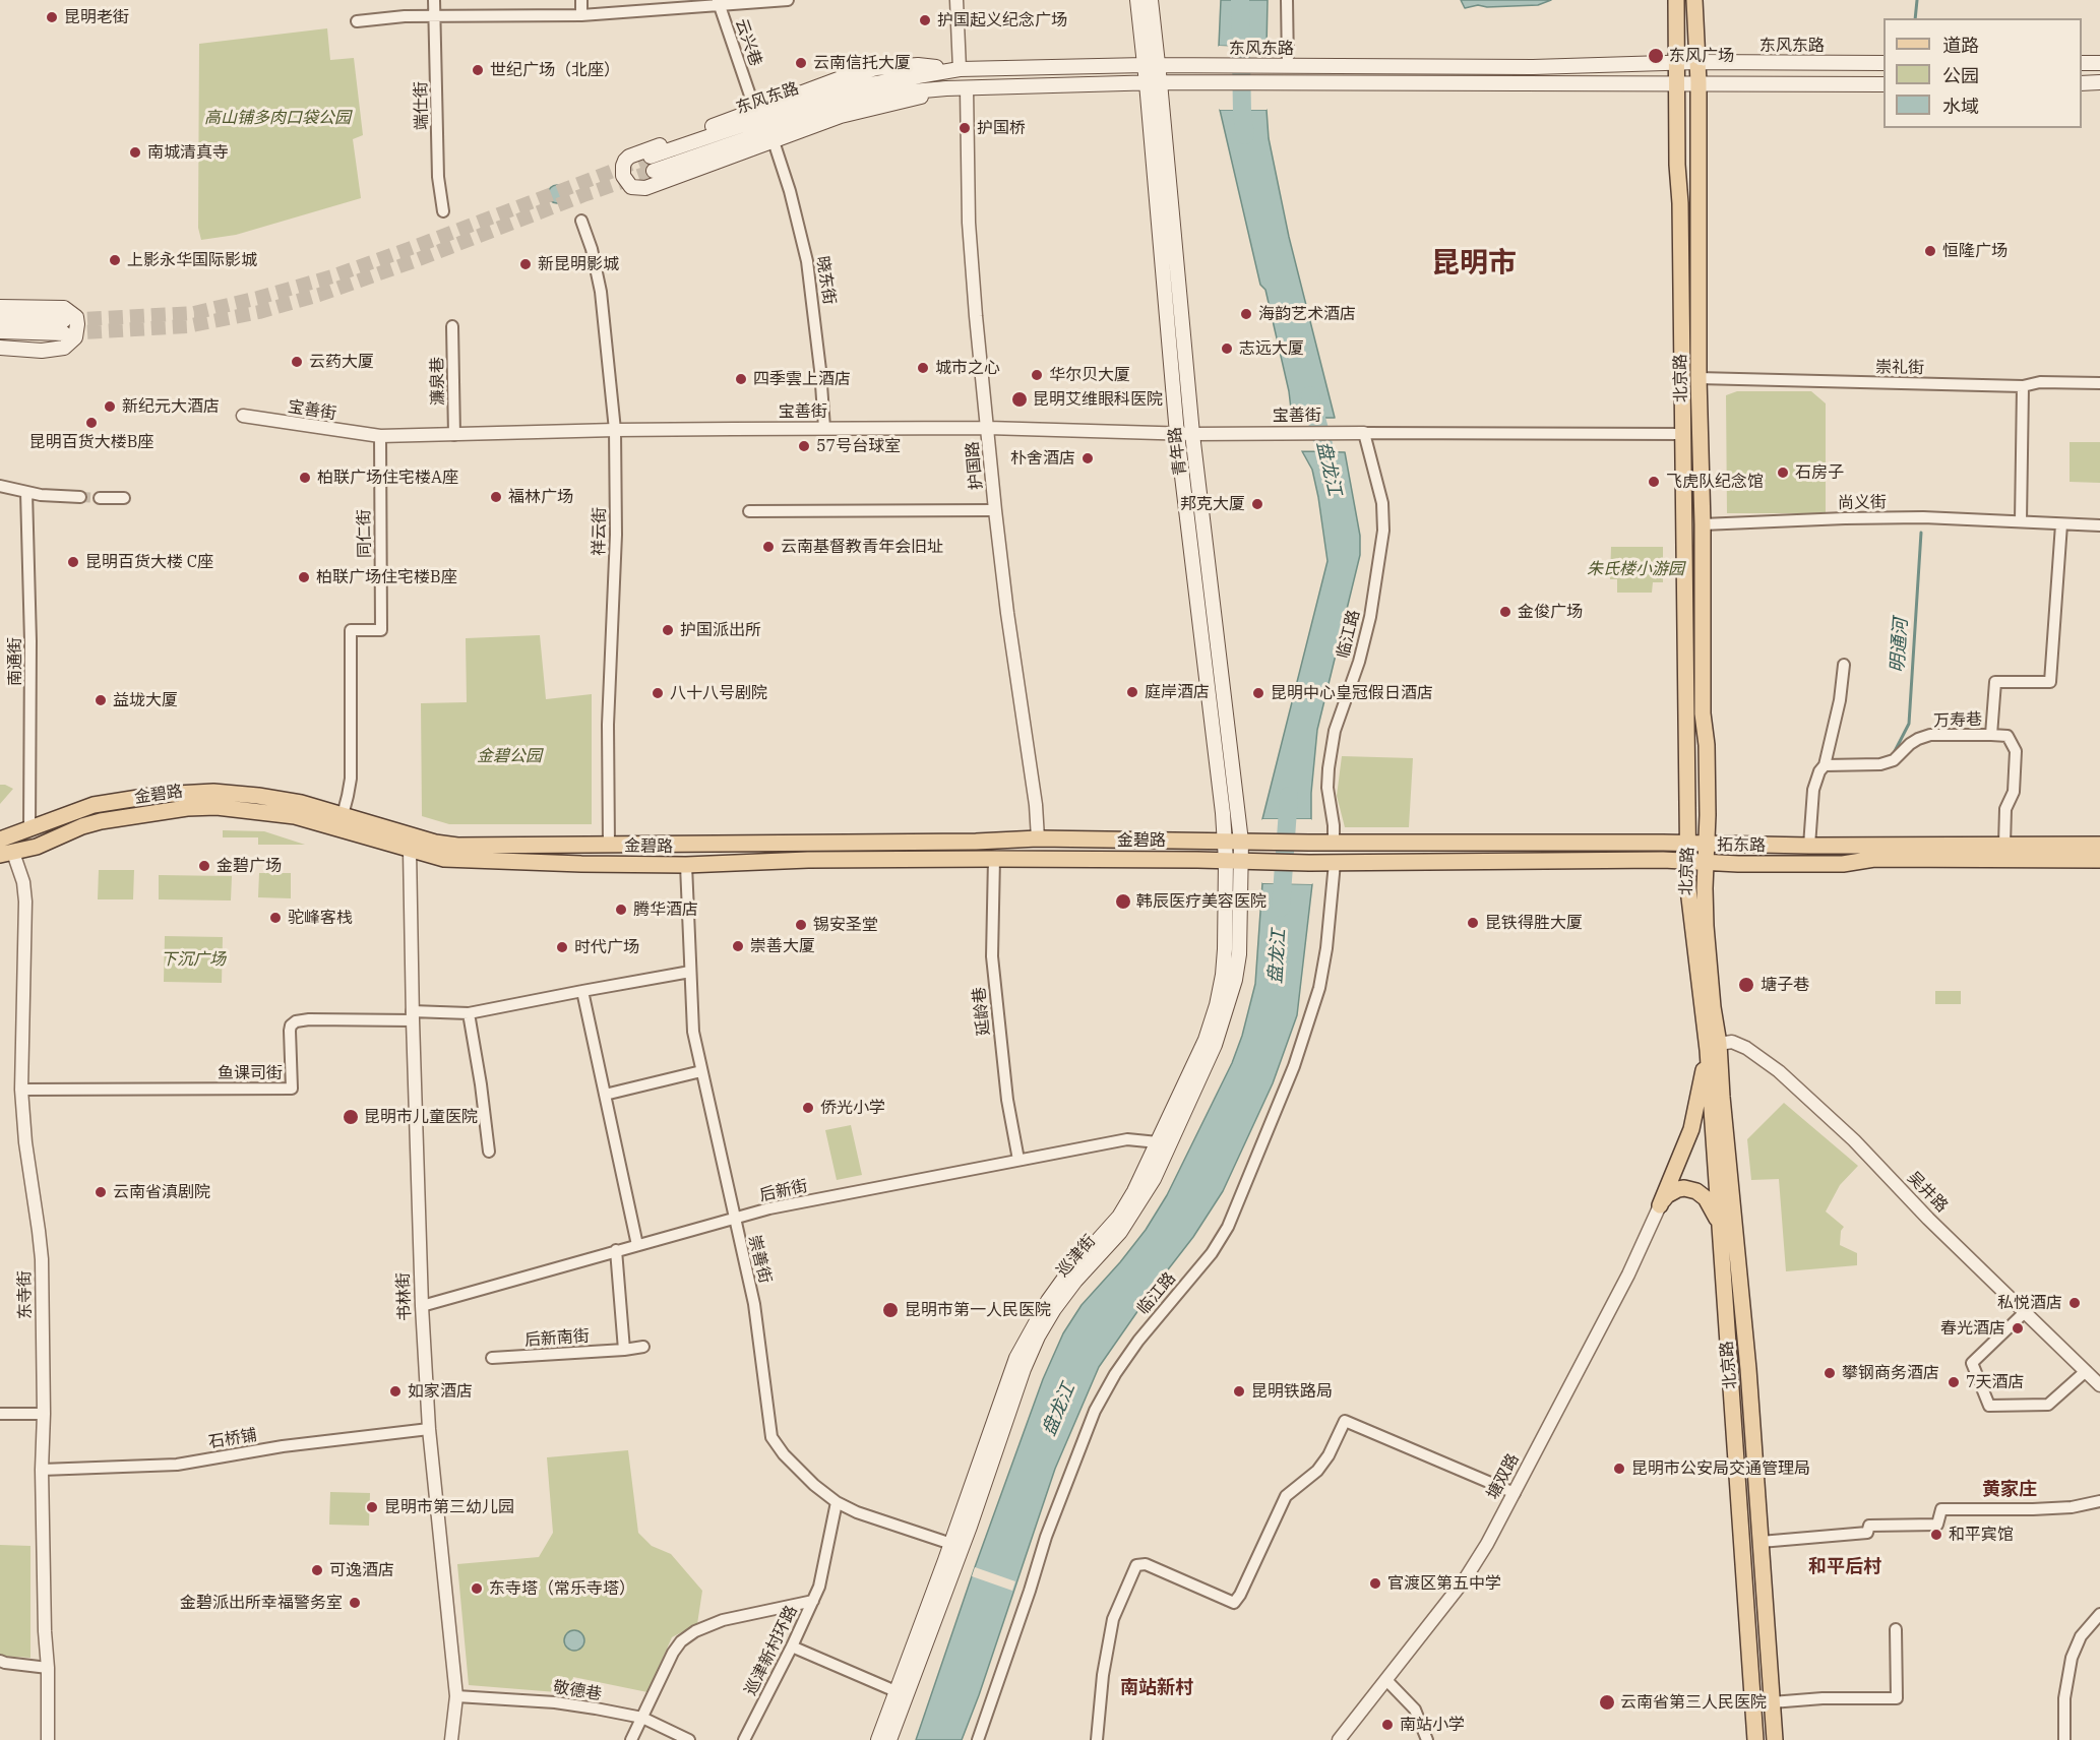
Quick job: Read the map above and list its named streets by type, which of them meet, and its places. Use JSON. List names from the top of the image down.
{
  "streets": {
    "main road": [
      "东风东路",
      "北京路",
      "青年路",
      "金碧路",
      "拓东路",
      "巡津街"
    ],
    "street": [
      "云兴巷",
      "端仕街",
      "晓东街",
      "崇礼街",
      "濂泉巷",
      "宝善街",
      "护国路",
      "尚义街",
      "祥云街",
      "同仁街",
      "临江路",
      "南通街",
      "万寿巷",
      "延龄巷",
      "鱼课司街",
      "后新街",
      "吴井路",
      "崇善街",
      "东寺街",
      "书林街",
      "后新南街",
      "石桥铺",
      "塘双路",
      "巡津新村环路",
      "敬德巷"
    ]
  },
  "crossings": [
    ["东风东路", "北京路"],
    ["东风东路", "青年路"],
    ["东风东路", "护国路"],
    ["晓东街", "宝善街"],
    ["崇礼街", "北京路"],
    ["北京路", "尚义街"],
    ["北京路", "拓东路"],
    ["北京路", "吴井路"],
    ["濂泉巷", "宝善街"],
    ["宝善街", "青年路"],
    ["宝善街", "护国路"],
    ["宝善街", "祥云街"],
    ["宝善街", "同仁街"],
    ["宝善街", "临江路"],
    ["青年路", "金碧路"],
    ["青年路", "巡津街"],
    ["护国路", "金碧路"],
    ["尚义街", "万寿巷"],
    ["祥云街", "金碧路"],
    ["同仁街", "金碧路"],
    ["临江路", "拓东路"],
    ["南通街", "金碧路"],
    ["金碧路", "拓东路"],
    ["金碧路", "延龄巷"],
    ["金碧路", "巡津街"],
    ["金碧路", "崇善街"],
    ["金碧路", "东寺街"],
    ["金碧路", "书林街"],
    ["延龄巷", "后新街"],
    ["鱼课司街", "东寺街"],
    ["鱼课司街", "书林街"],
    ["后新街", "巡津街"],
    ["后新街", "崇善街"],
    ["后新街", "书林街"],
    ["巡津街", "崇善街"],
    ["东寺街", "石桥铺"],
    ["书林街", "石桥铺"],
    ["书林街", "敬德巷"],
    ["巡津新村环路", "敬德巷"]
  ],
  "districts": [
    "昆明市",
    "黄家庄",
    "和平后村",
    "南站新村"
  ],
  "water": ["盘龙江", "明通河"],
  "parks": [
    "高山铺多肉口袋公园",
    "朱氏楼小游园",
    "金碧公园",
    "下沉广场"
  ],
  "places": [
    "昆明老街",
    "护国起义纪念广场",
    "东风广场",
    "云南信托大厦",
    "世纪广场（北座）",
    "护国桥",
    "南城清真寺",
    "恒隆广场",
    "上影永华国际影城",
    "新昆明影城",
    "海韵艺术酒店",
    "志远大厦",
    "云药大厦",
    "城市之心",
    "华尔贝大厦",
    "四季雲上酒店",
    "昆明艾维眼科医院",
    "新纪元大酒店",
    "昆明百货大楼B座",
    "57号台球室",
    "朴舍酒店",
    "石房子",
    "柏联广场住宅楼A座",
    "飞虎队纪念馆",
    "福林广场",
    "邦克大厦",
    "云南基督教青年会旧址",
    "昆明百货大楼 C座",
    "柏联广场住宅楼B座",
    "金俊广场",
    "护国派出所",
    "庭岸酒店",
    "八十八号剧院",
    "昆明中心皇冠假日酒店",
    "益垅大厦",
    "金碧广场",
    "韩辰医疗美容医院",
    "腾华酒店",
    "驼峰客栈",
    "昆铁得胜大厦",
    "锡安圣堂",
    "崇善大厦",
    "时代广场",
    "塘子巷",
    "侨光小学",
    "昆明市儿童医院",
    "云南省滇剧院",
    "私悦酒店",
    "昆明市第一人民医院",
    "春光酒店",
    "攀钢商务酒店",
    "7天酒店",
    "如家酒店",
    "昆明铁路局",
    "昆明市公安局交通管理局",
    "昆明市第三幼儿园",
    "和平宾馆",
    "可逸酒店",
    "官渡区第五中学",
    "东寺塔（常乐寺塔）",
    "金碧派出所幸福警务室",
    "云南省第三人民医院",
    "南站小学"
  ],
  "legend": ["道路", "公园", "水域"]
}
